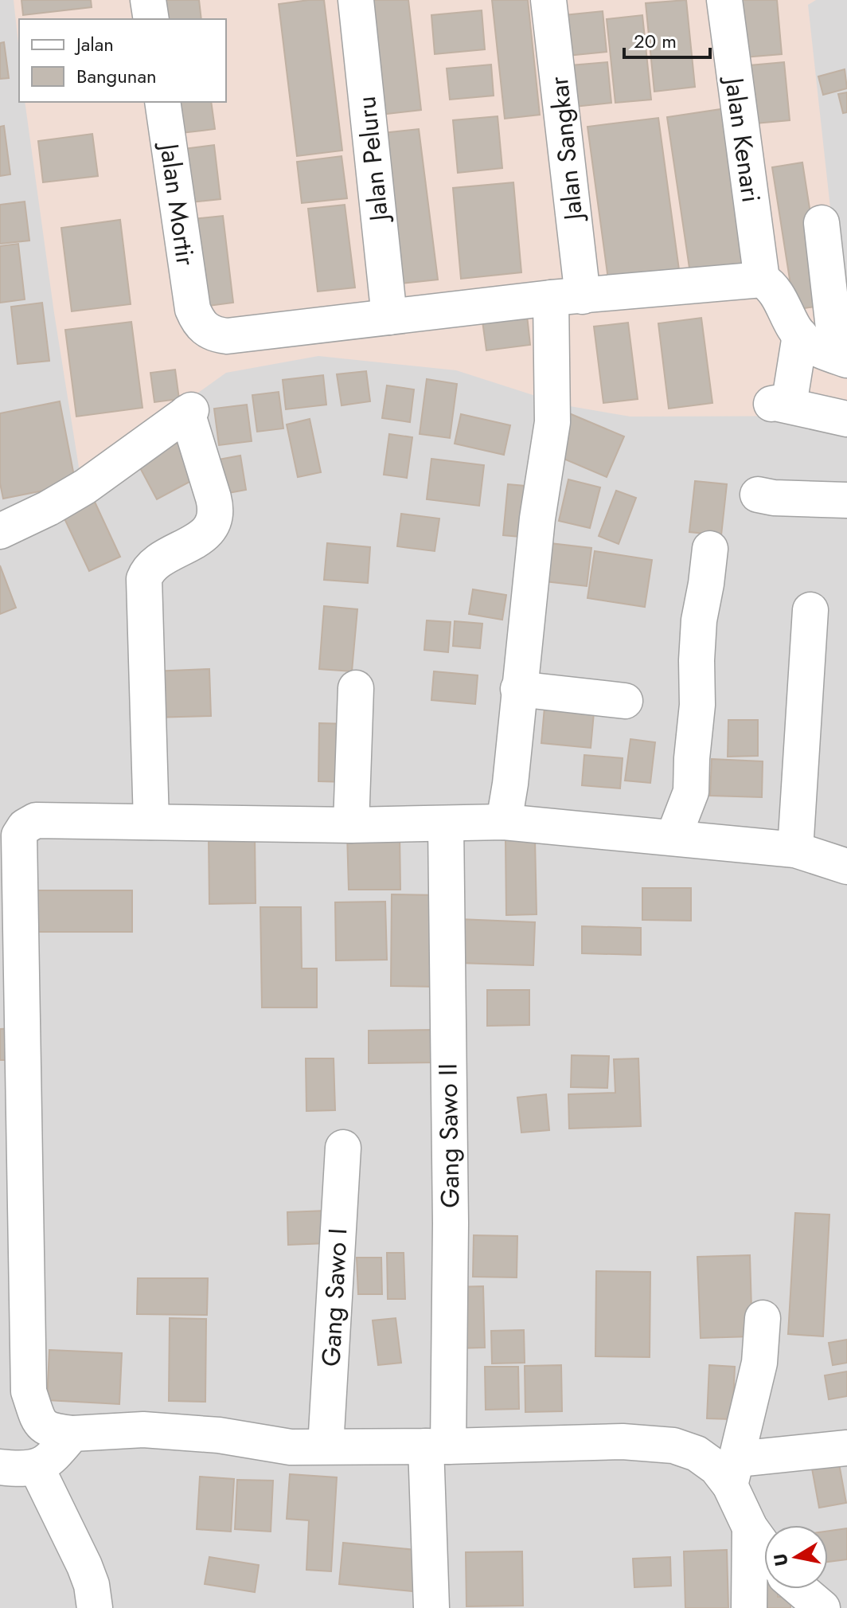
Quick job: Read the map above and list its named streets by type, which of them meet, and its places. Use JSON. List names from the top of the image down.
{
  "streets": {
    "street": [
      "Jalan Kenari",
      "Jalan Sangkar",
      "Jalan Peluru",
      "Jalan Mortir",
      "Gang Sawo II",
      "Gang Sawo I"
    ]
  },
  "crossings": [
    ["Jalan Peluru", "Jalan Mortir"]
  ],
  "legend": ["Jalan", "Bangunan"],
  "scale_bar": "20 m",
  "north": "left"
}
